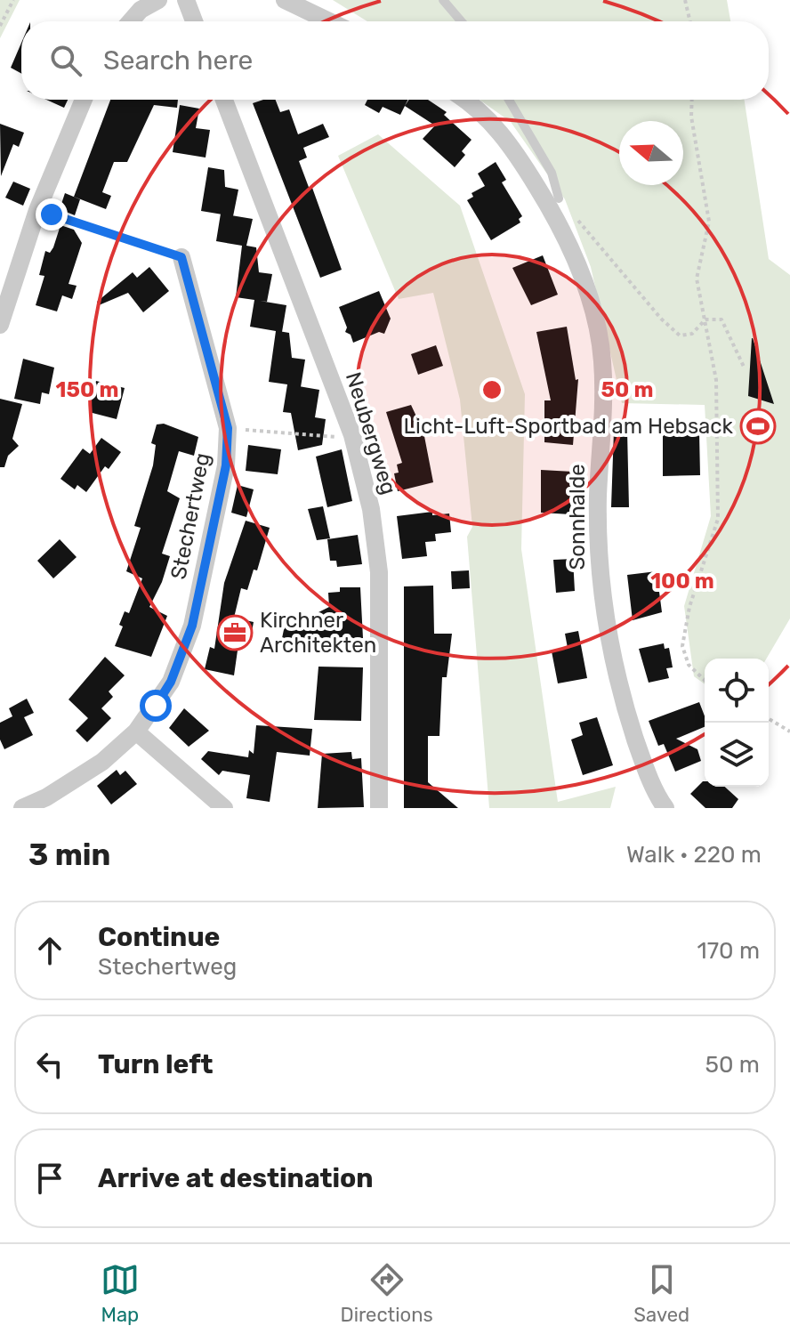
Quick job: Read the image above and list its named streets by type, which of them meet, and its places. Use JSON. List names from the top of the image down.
{
  "streets": {
    "street": ["Neubergweg", "Stechertweg", "Sonnhalde"]
  },
  "places": {
    "sports": ["Licht-Luft-Sportbad am Hebsack"],
    "office": ["Kirchner Architekten"]
  },
  "north": "left",
  "page": {
    "search": "Search here",
    "heading": ["3 min", "Walk · 220 m"],
    "list": [
      ["Continue", "Stechertweg", "170 m"],
      ["Turn left", "50 m"],
      "Arrive at destination"
    ],
    "nav": ["Map", "Directions", "Saved"]
  },
  "rings": ["50 m", "150 m", "100 m"]
}
